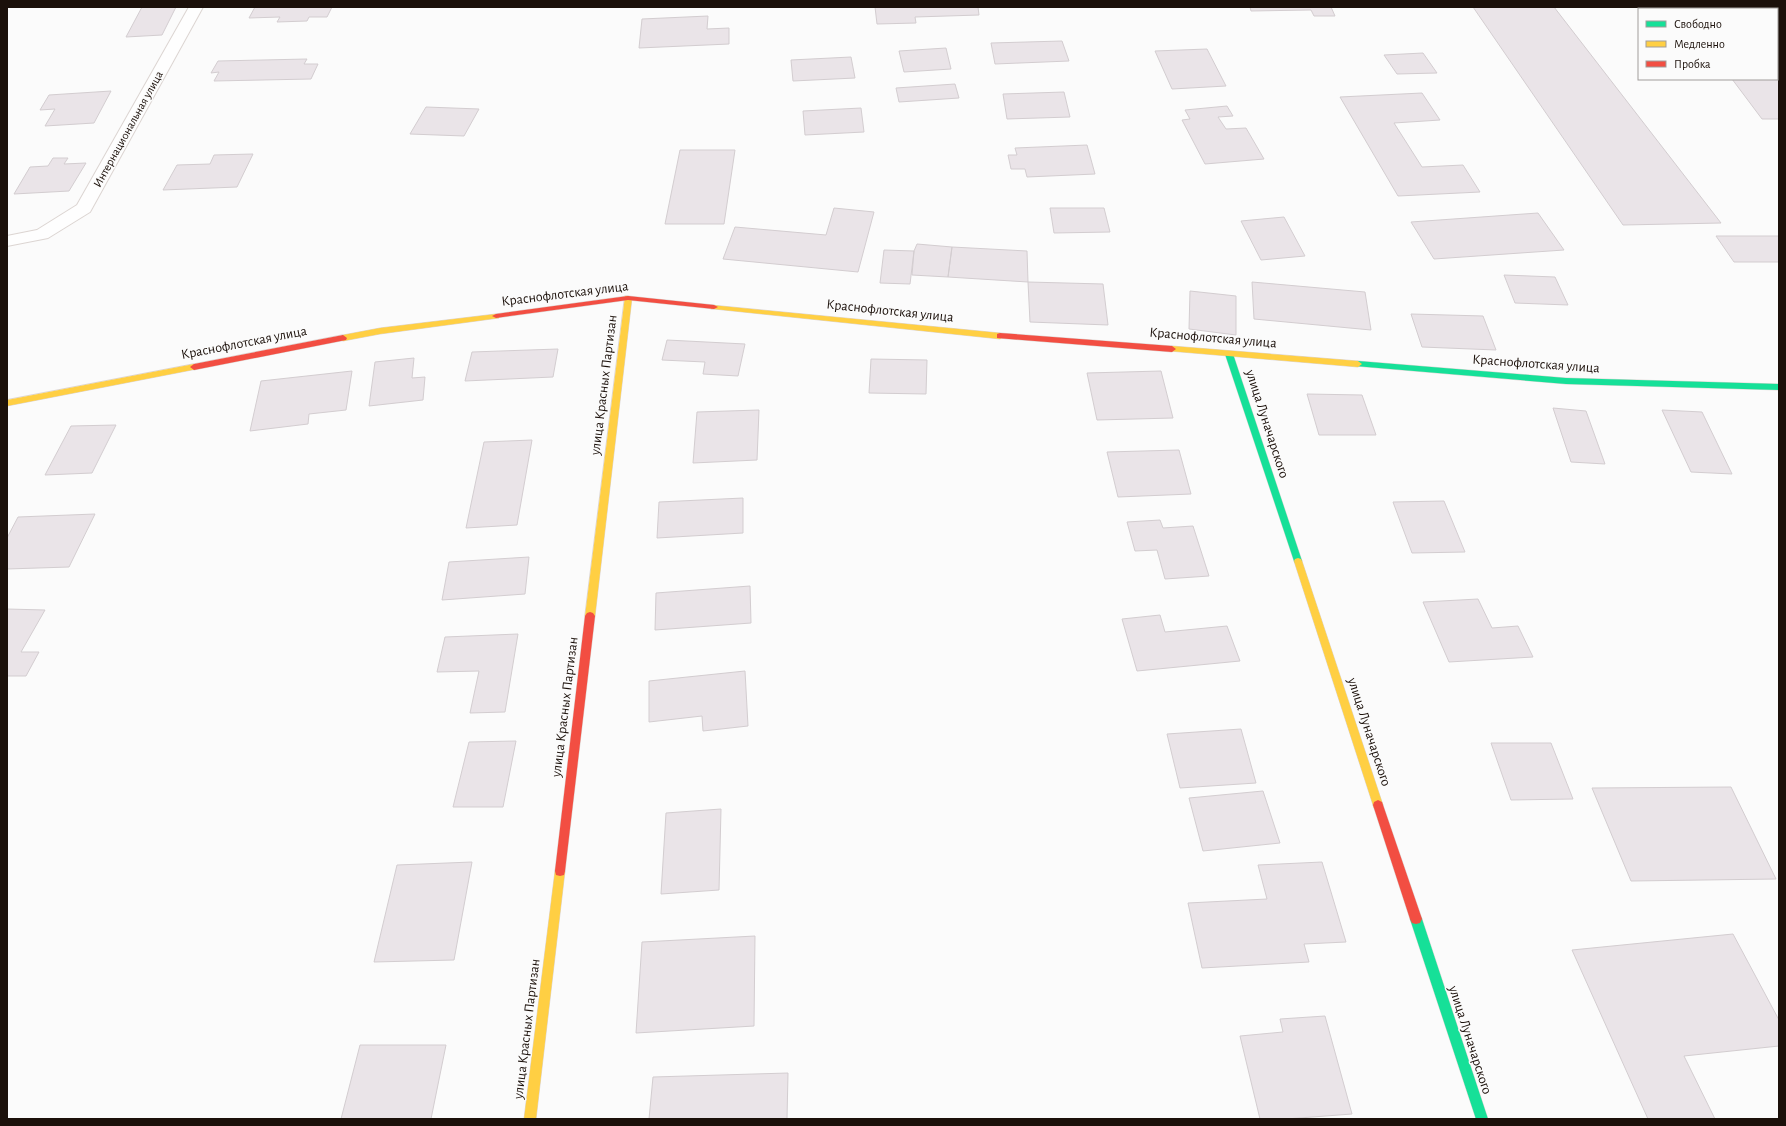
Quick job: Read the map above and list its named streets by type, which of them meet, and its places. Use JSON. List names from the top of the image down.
{
  "streets": {
    "street": [
      "Интернациональная улица",
      "Краснофлотская улица",
      "улица Красных Партизан",
      "улица Луначарского"
    ]
  },
  "crossings": [
    ["Краснофлотская улица", "улица Красных Партизан"],
    ["Краснофлотская улица", "улица Луначарского"]
  ],
  "legend": ["Свободно", "Медленно", "Пробка"]
}
